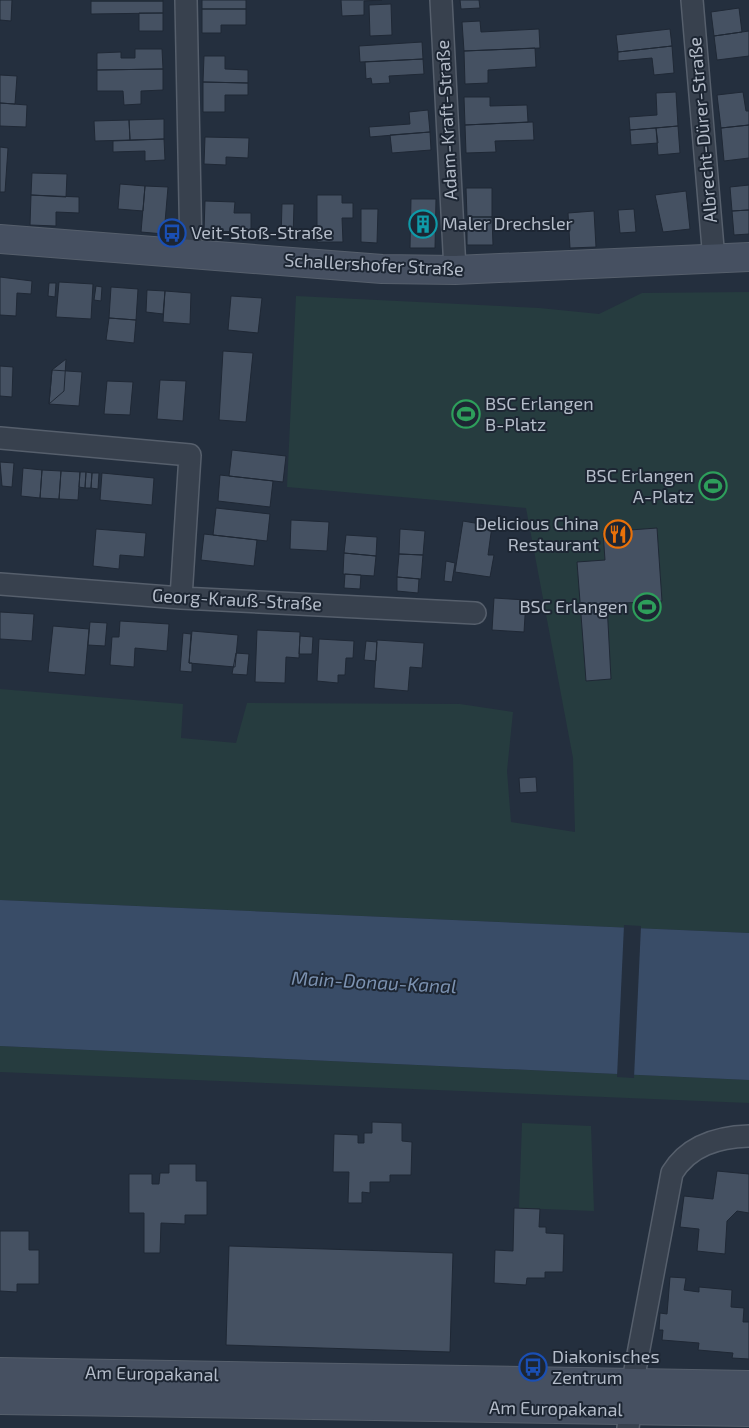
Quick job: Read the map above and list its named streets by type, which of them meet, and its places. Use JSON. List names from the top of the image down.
{
  "streets": {
    "main road": ["Schallershofer Straße", "Am Europakanal"],
    "street": ["Adam-Kraft-Straße", "Albrecht-Dürer-Straße", "Georg-Krauß-Straße"]
  },
  "crossings": [
    ["Adam-Kraft-Straße", "Schallershofer Straße"],
    ["Albrecht-Dürer-Straße", "Schallershofer Straße"]
  ],
  "water": ["Main-Donau-Kanal"],
  "places": {
    "building": ["Maler Drechsler"],
    "bus stop": ["Veit-Stoß-Straße", "Diakonisches Zentrum"],
    "sports": ["BSC Erlangen B-Platz", "BSC Erlangen A-Platz", "BSC Erlangen"],
    "restaurant": ["Delicious China Restaurant"]
  }
}
